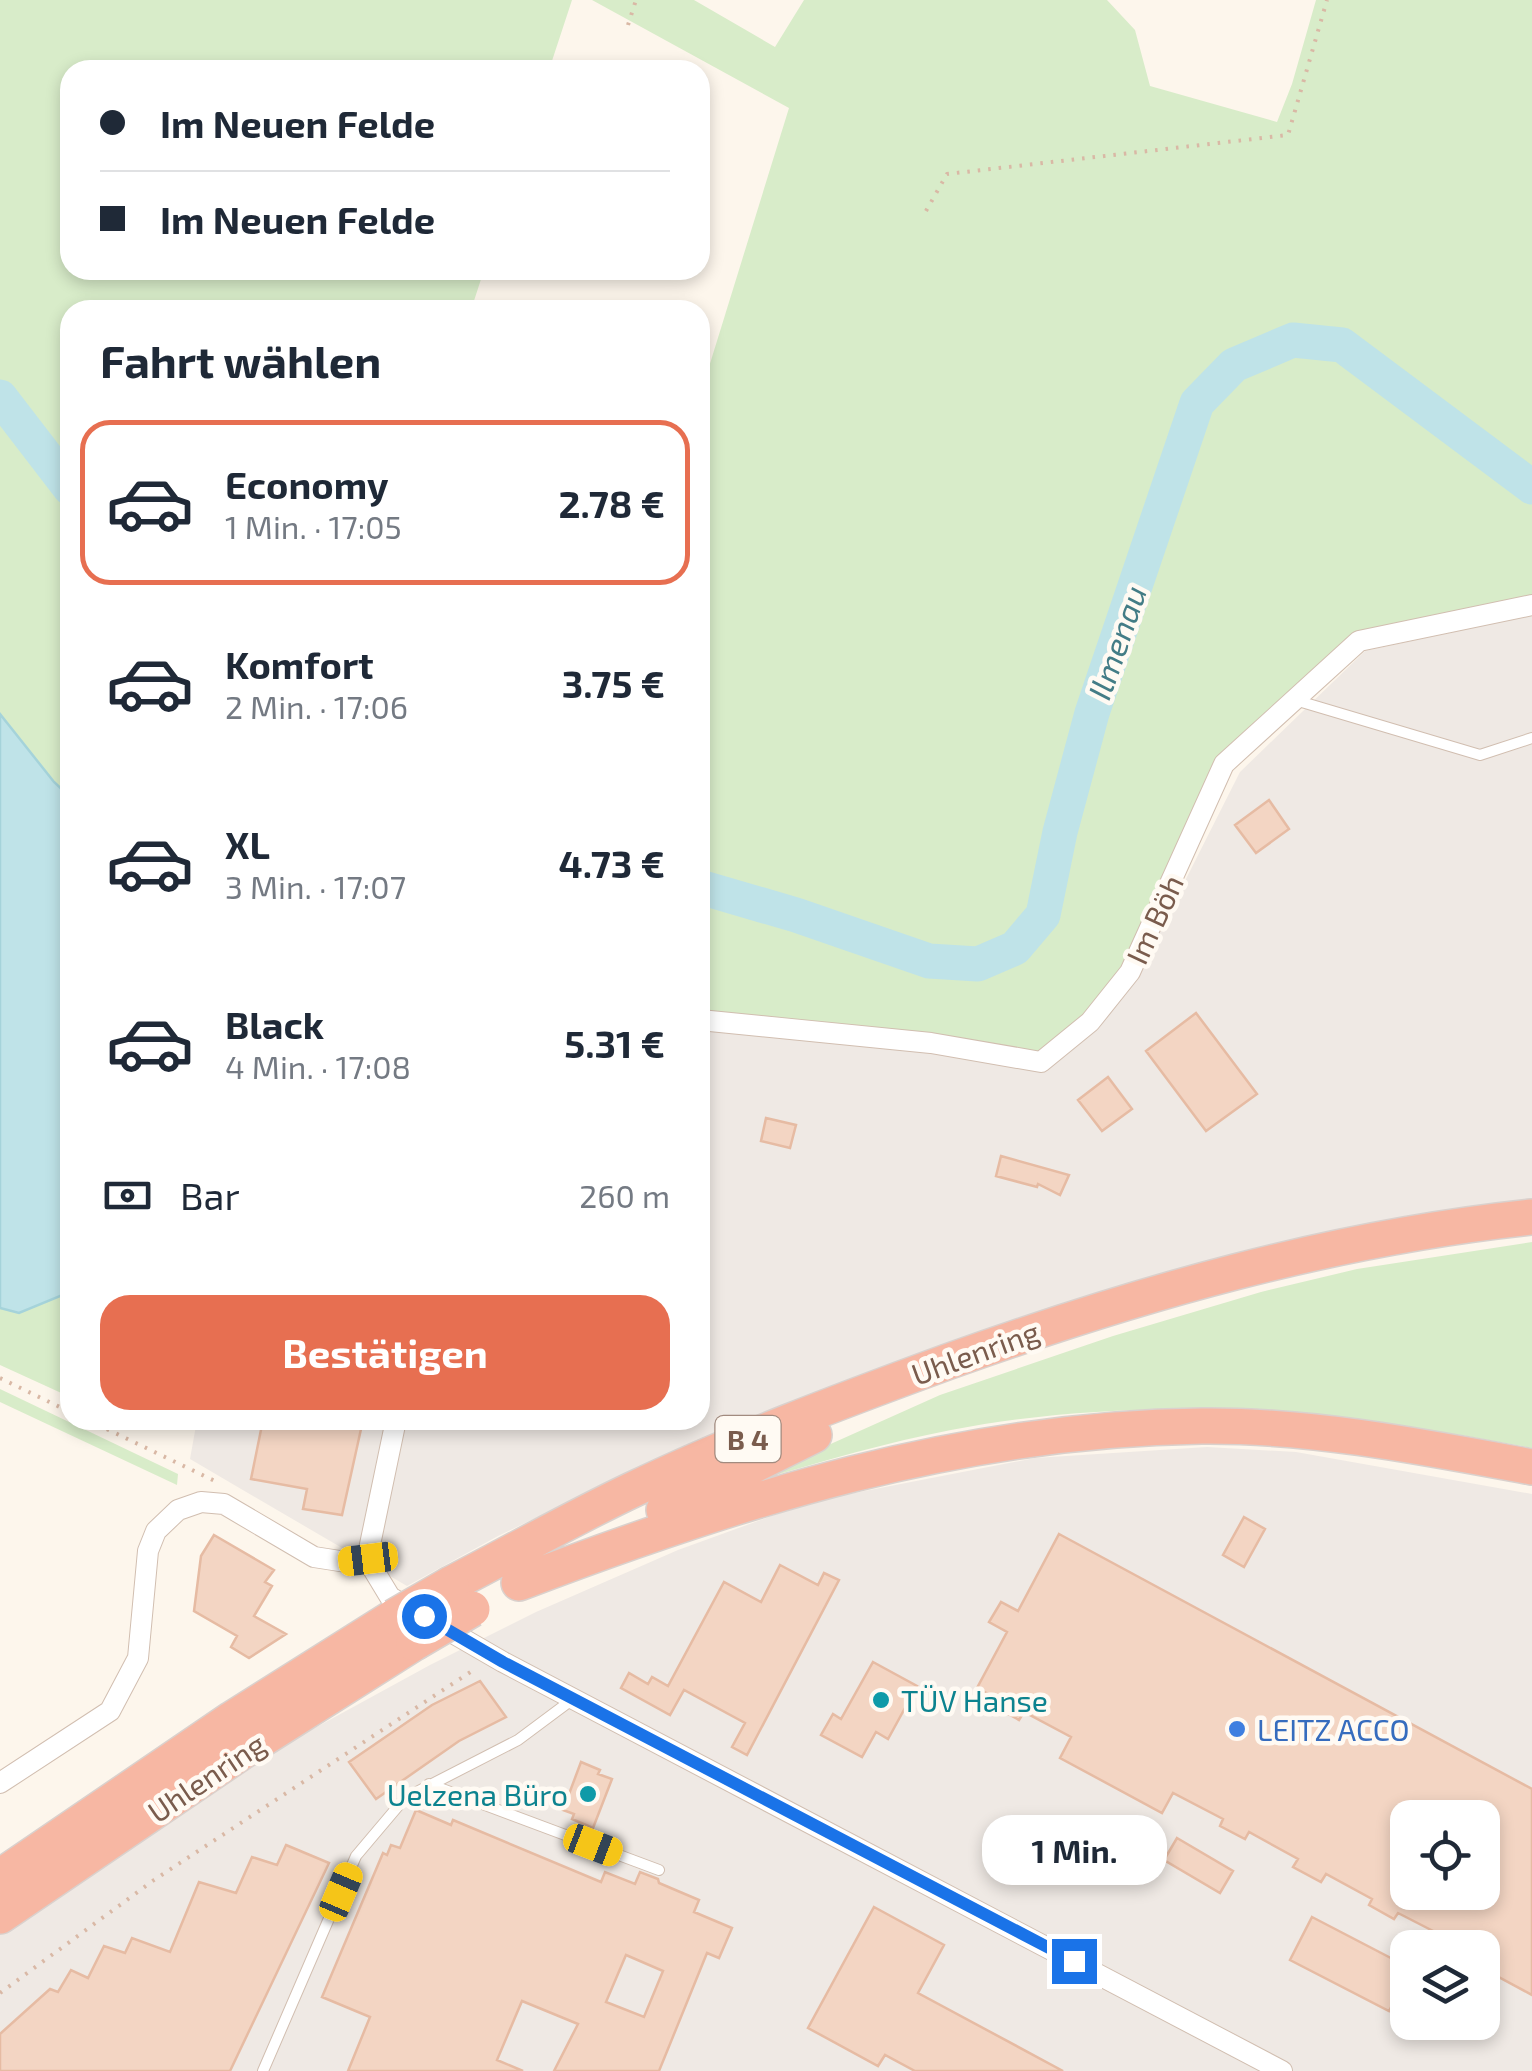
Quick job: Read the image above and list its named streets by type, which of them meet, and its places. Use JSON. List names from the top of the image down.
{
  "streets": {
    "highway": ["Uhlenring", "B 4"],
    "street": ["Im Böh"]
  },
  "crossings": [
    ["Uhlenring", "B 4"]
  ],
  "water": ["Ilmenau"],
  "places": ["TÜV Hanse", "LEITZ ACCO", "Uelzena Büro"],
  "page": {
    "banner": ["Im Neuen Felde", "Im Neuen Felde"],
    "heading": "Fahrt wählen",
    "list": [
      {
        "name": "Economy",
        "note": "1 Min. · 17:05",
        "value": "2.78 €"
      },
      {
        "name": "Komfort",
        "note": "2 Min. · 17:06",
        "value": "3.75 €"
      },
      {
        "name": "XL",
        "note": "3 Min. · 17:07",
        "value": "4.73 €"
      },
      {
        "name": "Black",
        "note": "4 Min. · 17:08",
        "value": "5.31 €"
      }
    ],
    "pay": ["Bar", "260 m"],
    "buttons": "Bestätigen",
    "bubble": "1 Min."
  }
}
